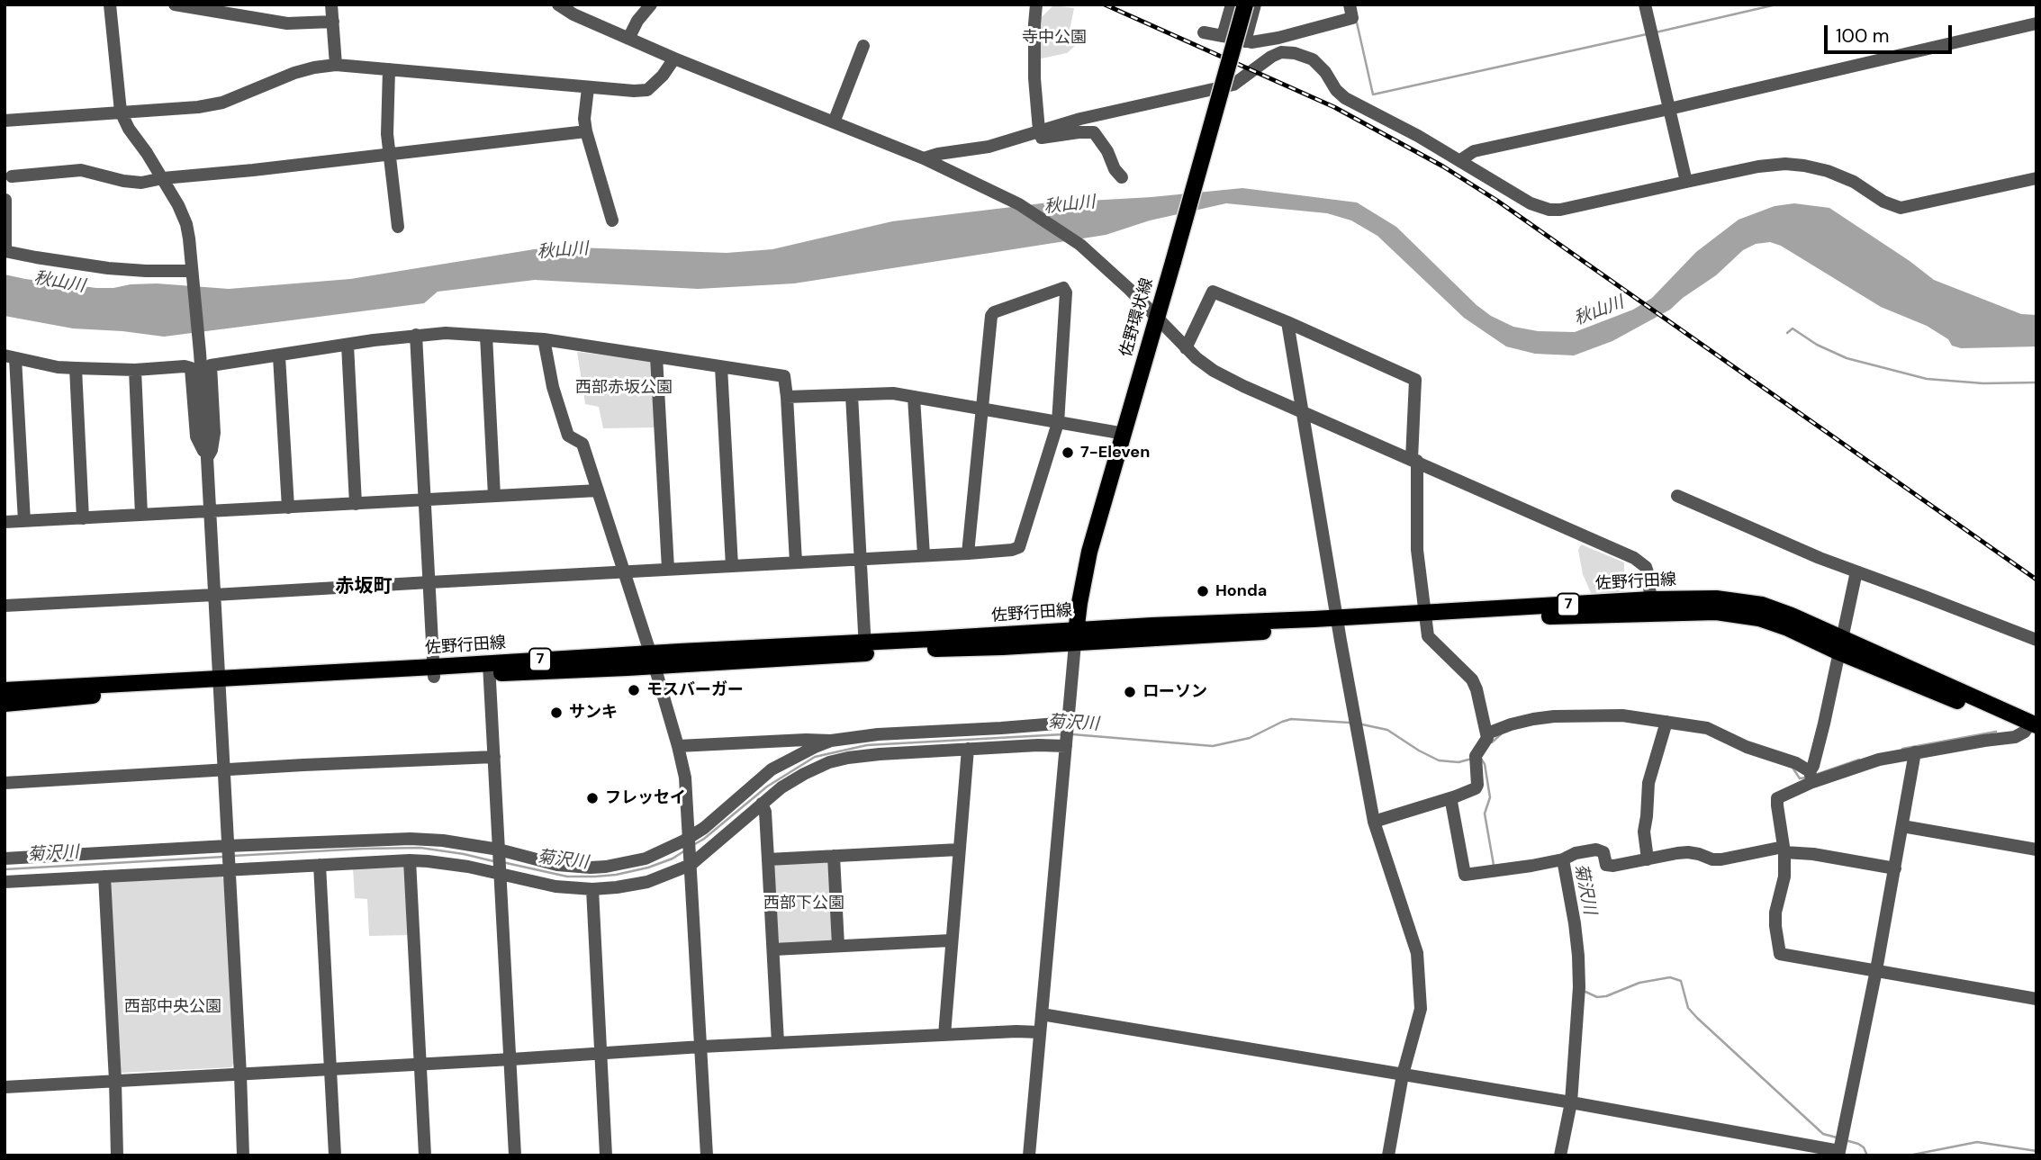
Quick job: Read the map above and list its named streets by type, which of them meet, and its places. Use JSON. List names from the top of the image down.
{
  "streets": {
    "main road": ["佐野環状線", "佐野行田線", "7"]
  },
  "crossings": [
    ["佐野環状線", "佐野行田線"]
  ],
  "districts": ["赤坂町"],
  "water": ["秋山川", "菊沢川"],
  "parks": [
    "寺中公園",
    "西部赤坂公園",
    "西部下公園",
    "西部中央公園"
  ],
  "places": [
    "7-Eleven",
    "Honda",
    "モスバーガー",
    "ローソン",
    "サンキ",
    "フレッセイ"
  ],
  "scale_bar": "100 m"
}
